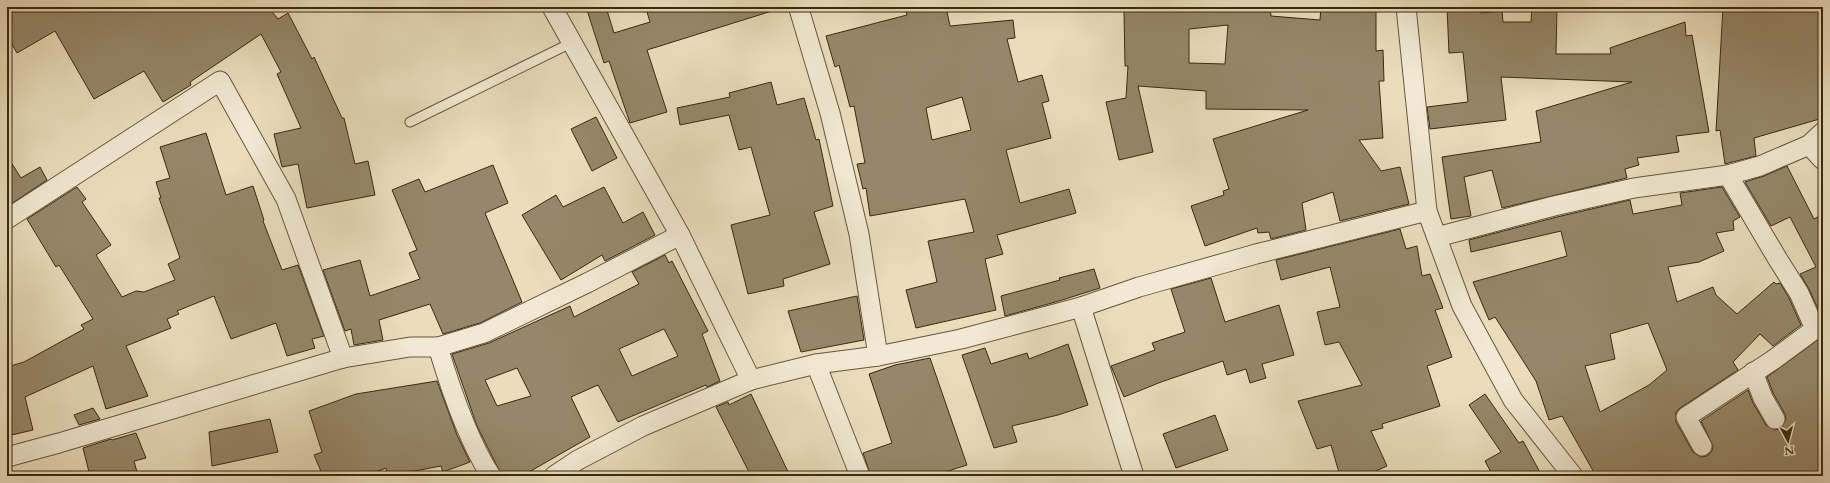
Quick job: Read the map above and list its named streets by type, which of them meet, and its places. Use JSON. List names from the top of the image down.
{
  "north": "bottom"
}
